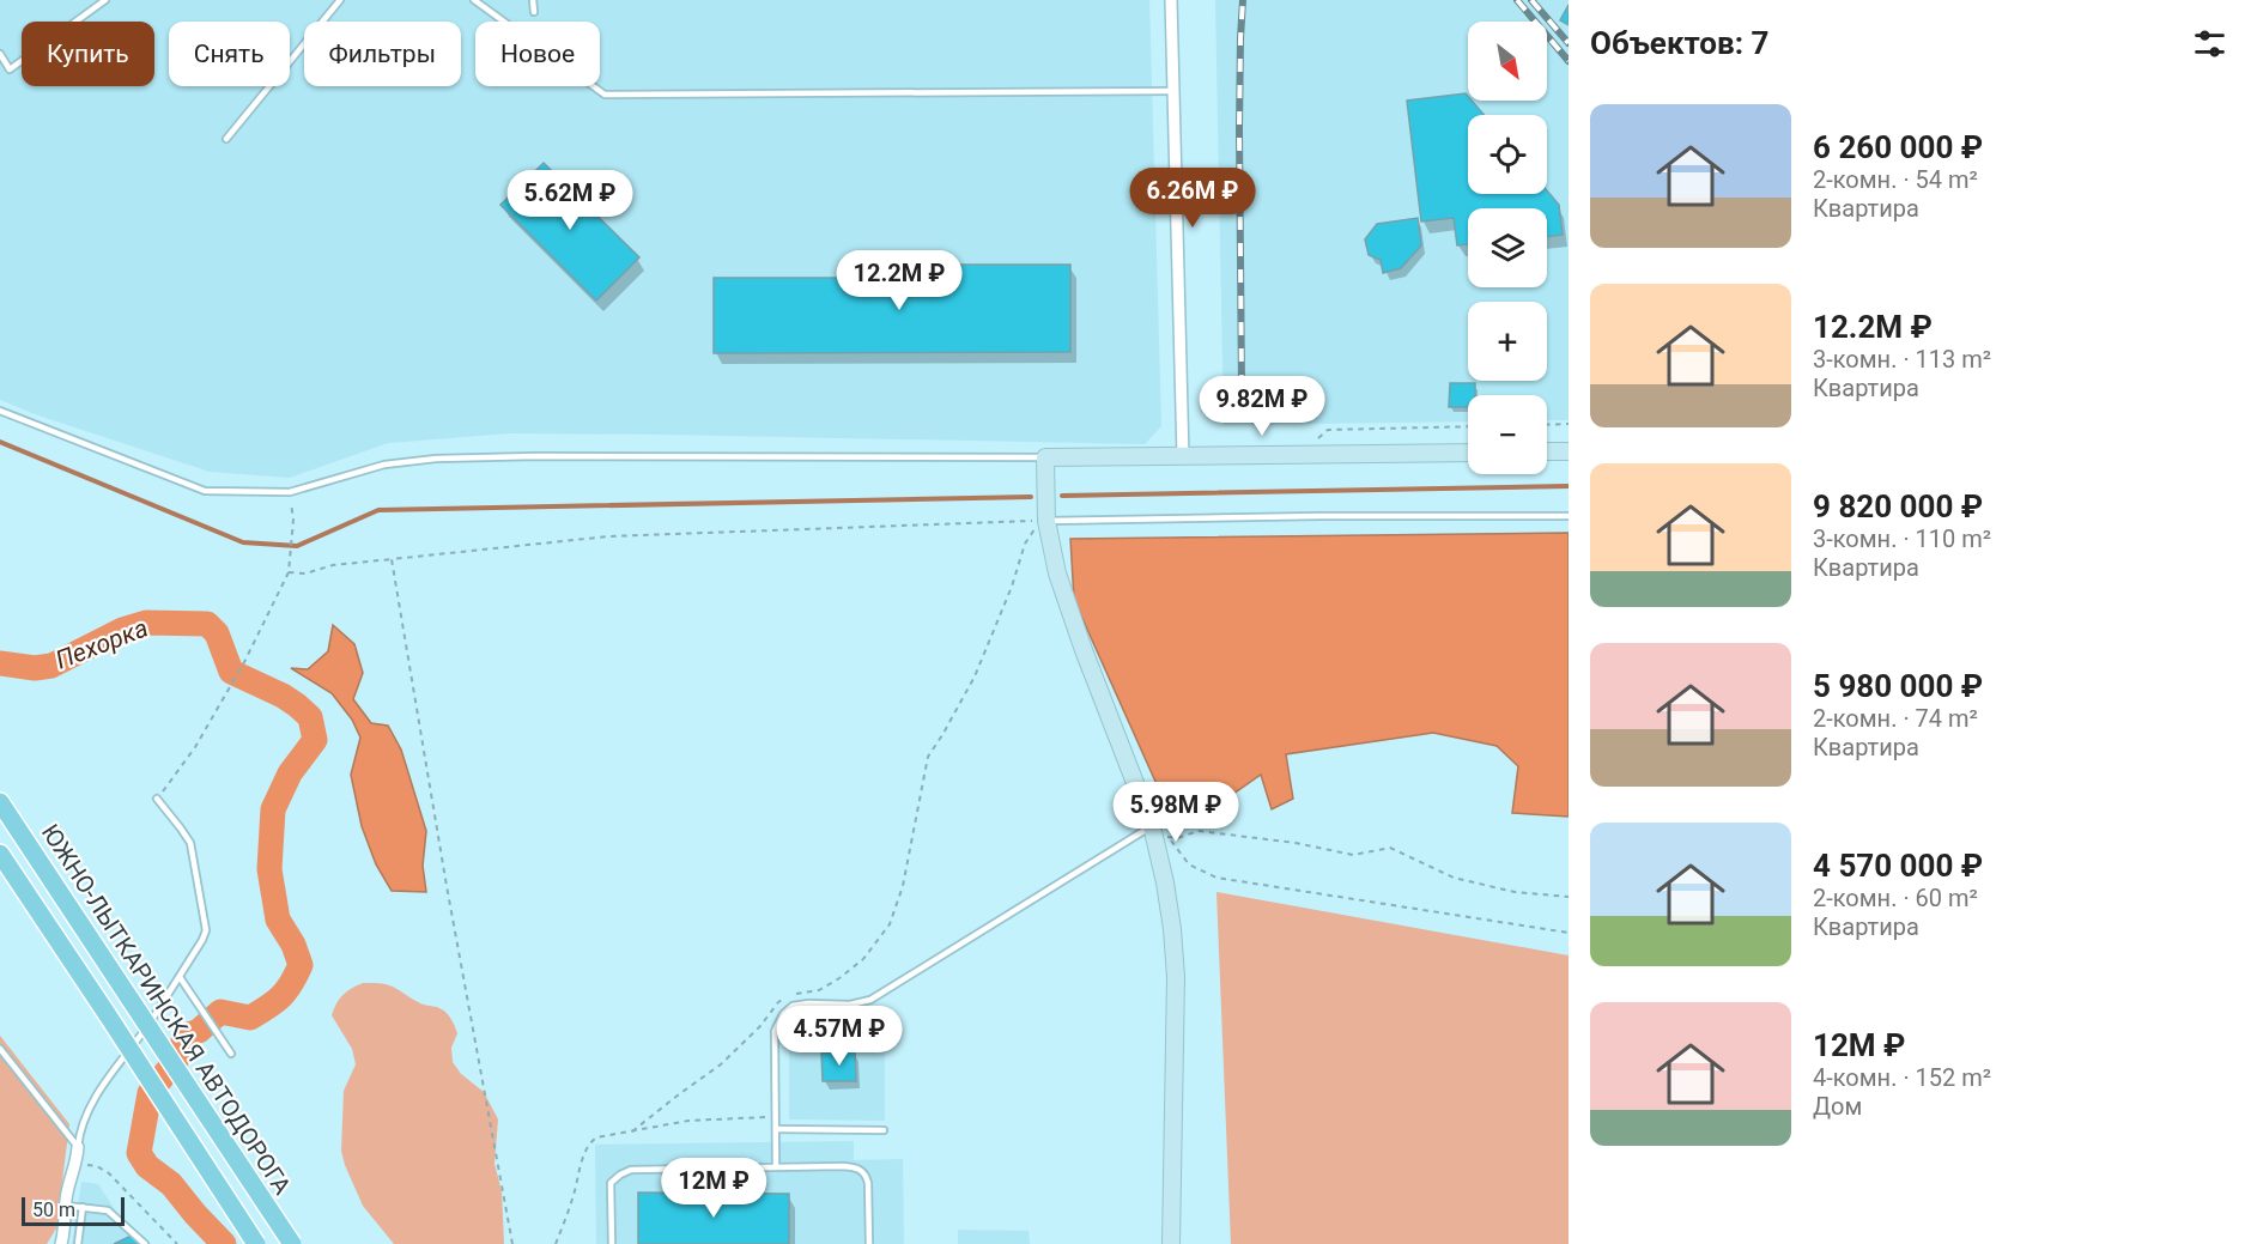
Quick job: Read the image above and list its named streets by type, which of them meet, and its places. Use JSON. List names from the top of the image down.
{
  "streets": {
    "main road": ["ЮЖНО-ЛЫТКАРИНСКАЯ АВТОДОРОГА"]
  },
  "water": ["Пехорка"],
  "scale_bar": "50 m",
  "north": "bottom right",
  "page": {
    "heading": "Объектов: 7",
    "map_buttons": ["+", "−"],
    "chip": [
      "Купить",
      "Снять",
      "Фильтры",
      "Новое"
    ],
    "list": [
      {
        "name": "6 260 000 ₽",
        "note": "2-комн. · 54 m² · Квартира"
      },
      {
        "name": "12.2M ₽",
        "note": "3-комн. · 113 m² · Квартира"
      },
      {
        "name": "9 820 000 ₽",
        "note": "3-комн. · 110 m² · Квартира"
      },
      {
        "name": "5 980 000 ₽",
        "note": "2-комн. · 74 m² · Квартира"
      },
      {
        "name": "4 570 000 ₽",
        "note": "2-комн. · 60 m² · Квартира"
      },
      {
        "name": "12M ₽",
        "note": "4-комн. · 152 m² · Дом"
      }
    ],
    "price": [
      "6.26M ₽",
      "5.62M ₽",
      "12.2M ₽",
      "9.82M ₽",
      "5.98M ₽",
      "4.57M ₽",
      "12M ₽"
    ],
    "scale": "50 m"
  }
}
